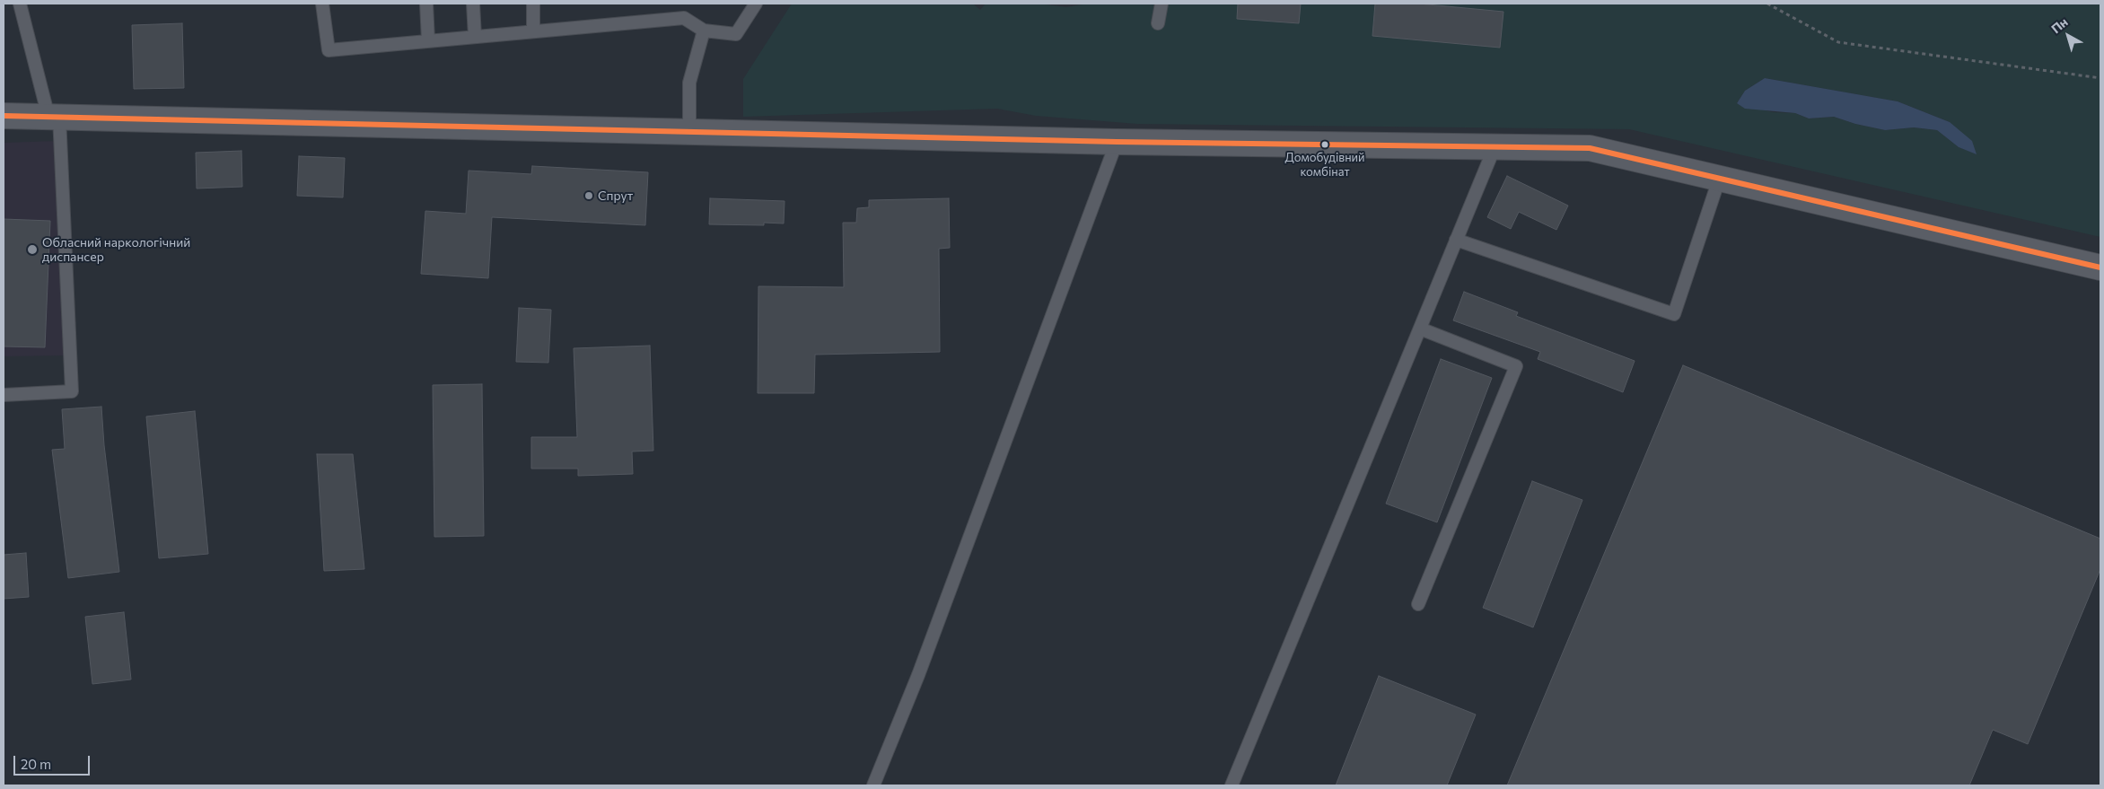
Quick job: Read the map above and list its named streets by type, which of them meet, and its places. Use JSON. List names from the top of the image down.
{
  "places": ["Домобудівний комбінат", "Спрут", "Обласний наркологічний диспансер"],
  "scale_bar": "20 m",
  "north": "top left"
}
